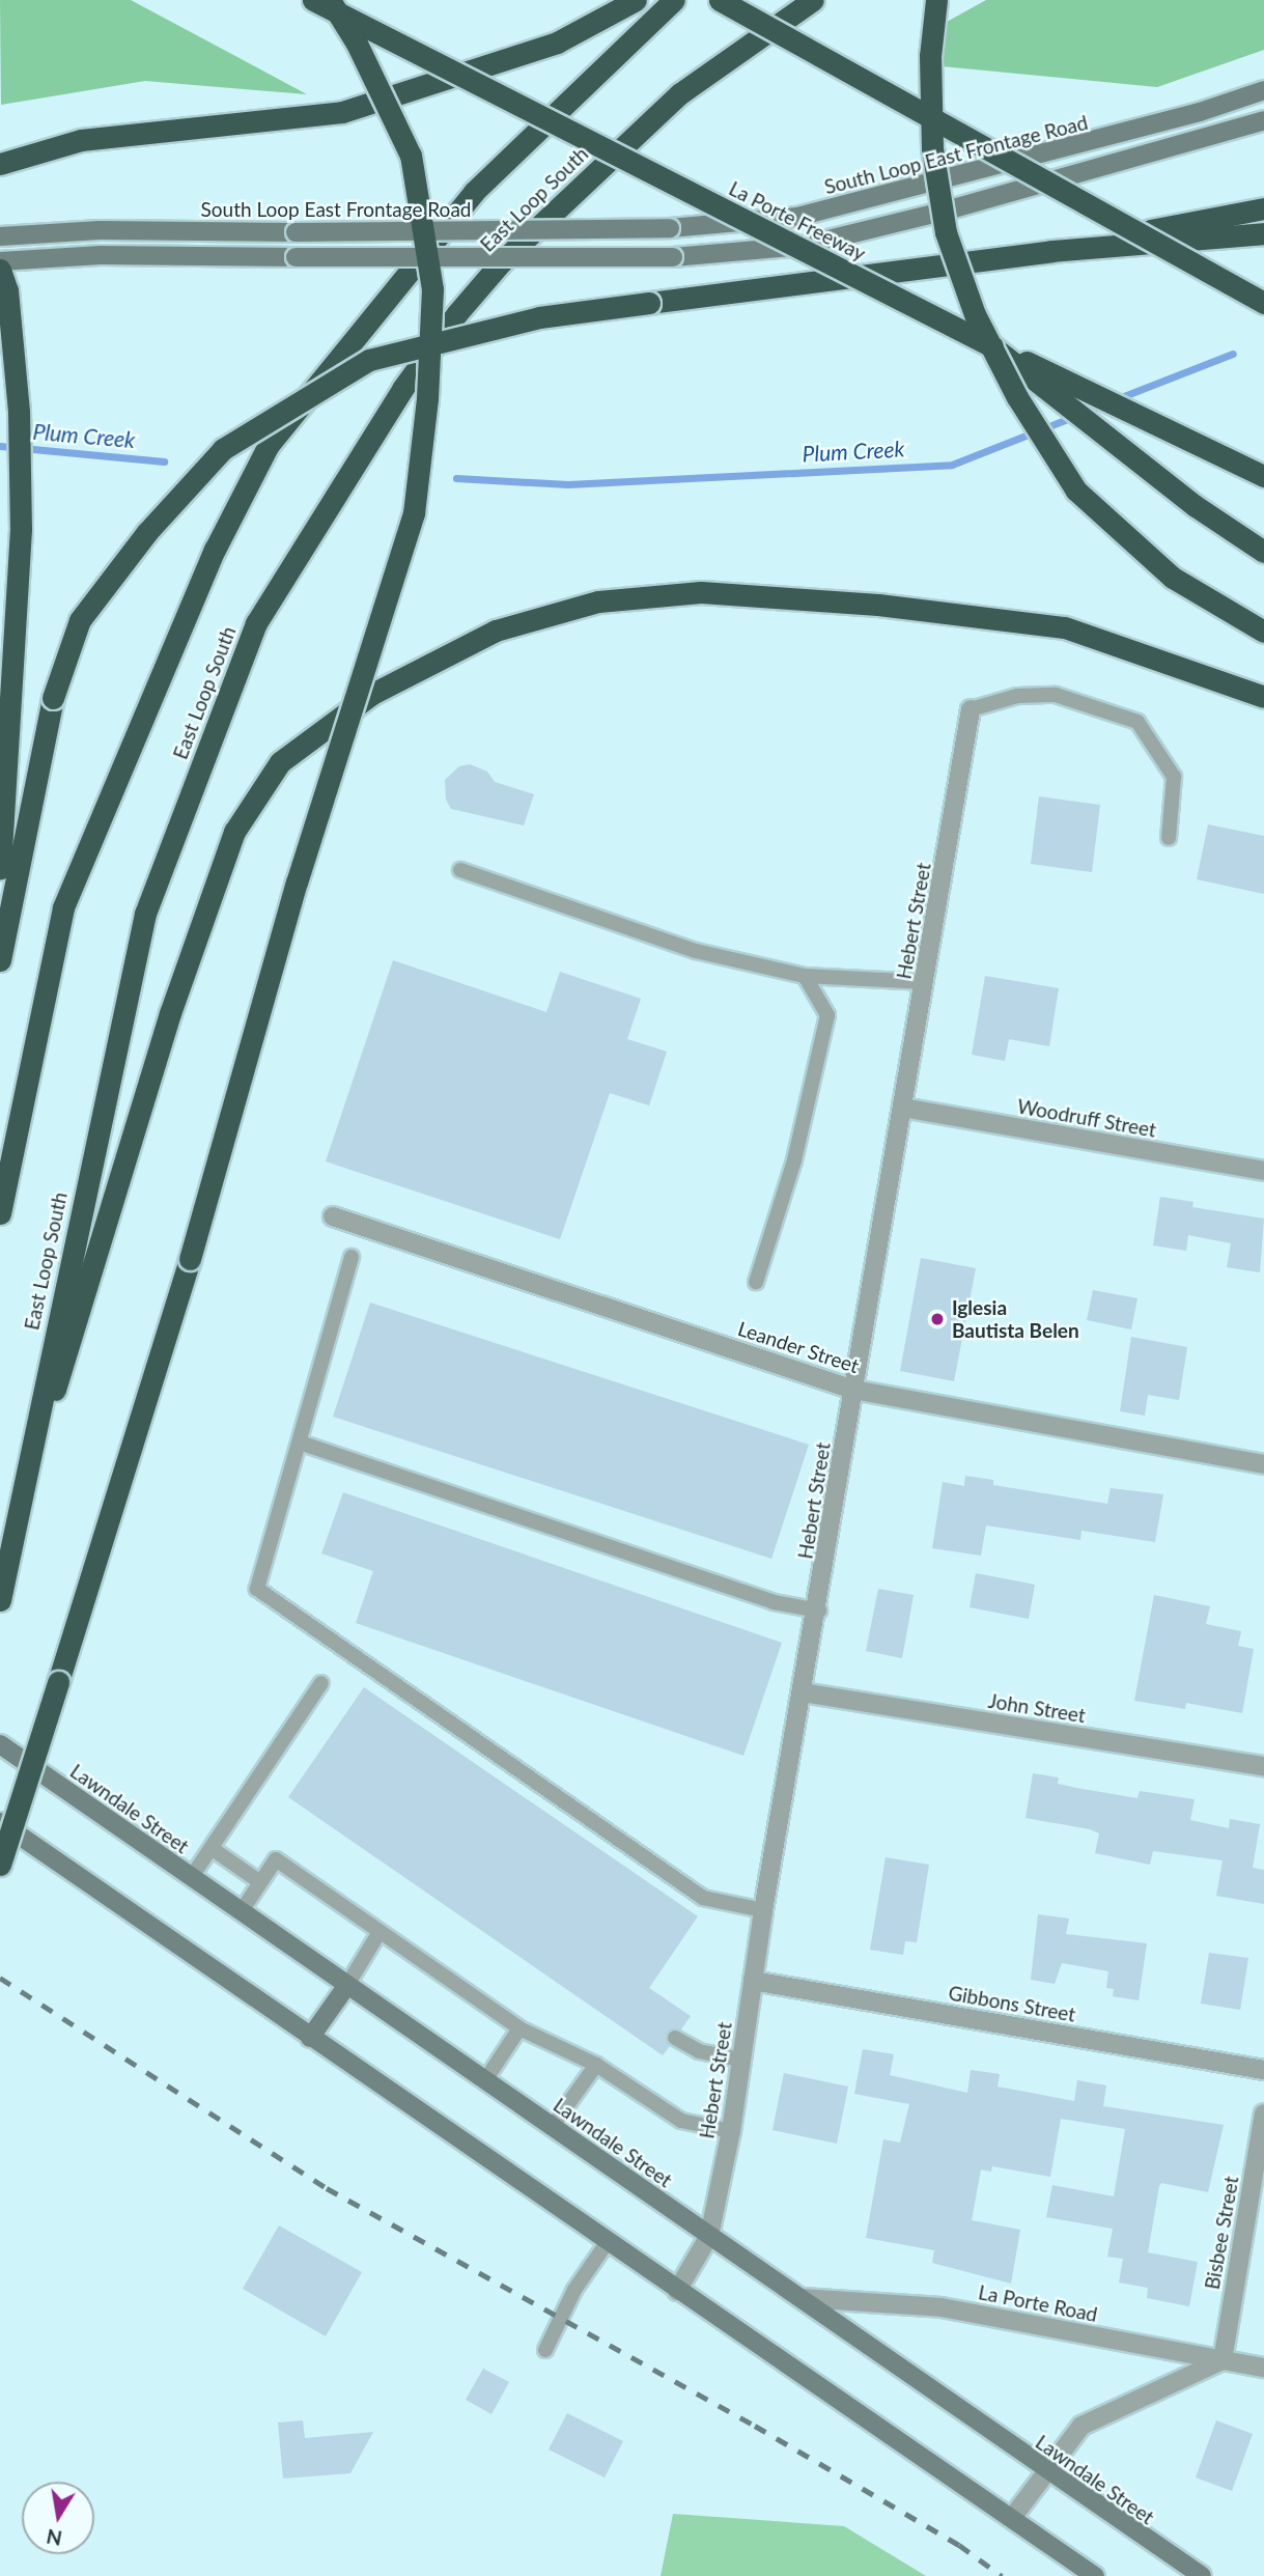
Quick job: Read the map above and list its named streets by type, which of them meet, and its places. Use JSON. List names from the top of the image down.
{
  "streets": {
    "highway": ["East Loop South", "La Porte Freeway"],
    "main road": ["South Loop East Frontage Road", "Lawndale Street"],
    "street": [
      "Hebert Street",
      "Woodruff Street",
      "Leander Street",
      "John Street",
      "Gibbons Street",
      "Bisbee Street",
      "La Porte Road"
    ]
  },
  "crossings": [
    ["Hebert Street", "Woodruff Street"],
    ["Hebert Street", "Leander Street"],
    ["Hebert Street", "John Street"],
    ["Hebert Street", "Lawndale Street"],
    ["Hebert Street", "Gibbons Street"],
    ["Lawndale Street", "La Porte Road"],
    ["Bisbee Street", "La Porte Road"]
  ],
  "water": ["Plum Creek"],
  "places": ["Iglesia Bautista Belen"],
  "north": "bottom"
}
